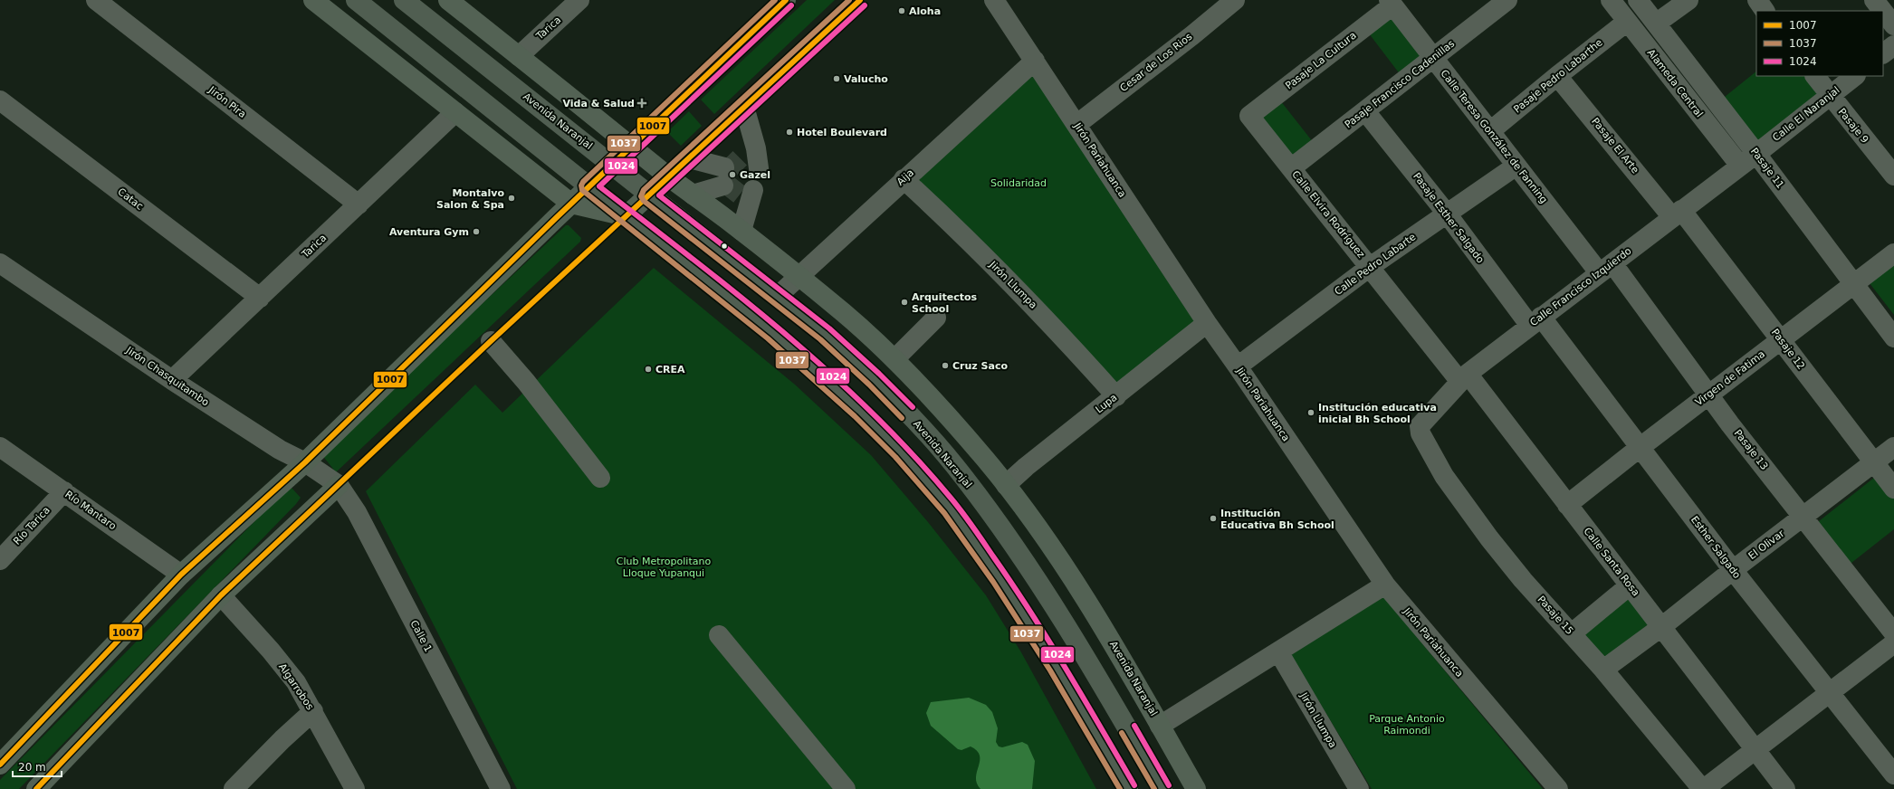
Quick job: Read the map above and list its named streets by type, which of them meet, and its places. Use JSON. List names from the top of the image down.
{
  "streets": {
    "highway": ["Avenida Naranjal"],
    "street": [
      "Tarica",
      "Pasaje La Cultura",
      "Cesar de Los Rios",
      "Pasaje Pedro Labarthe",
      "Alameda Central",
      "Pasaje Francisco Cadenillas",
      "Jirón Pira",
      "Calle El Naranjal",
      "Pasaje 9",
      "Calle Teresa González de Fanning",
      "Pasaje El Arte",
      "Jirón Pariahuanca",
      "Pasaje 11",
      "Aija",
      "Catac",
      "Calle Elvira Rodríguez",
      "Pasaje Esther Salgado",
      "Calle Pedro Labarte",
      "Jirón Llumpa",
      "Calle Francisco Izquierdo",
      "Pasaje 12",
      "Jirón Chasquitambo",
      "Virgen de Fatima",
      "Lupa",
      "Pasaje 13",
      "Río Mantaro",
      "Río Tarica",
      "El Olivar",
      "Esther Salgado",
      "Calle Santa Rosa",
      "Pasaje 15",
      "Calle 1",
      "Algarrobos"
    ]
  },
  "crossings": [
    ["Tarica", "Jirón Pira"],
    ["Tarica", "Avenida Naranjal"],
    ["Tarica", "Catac"],
    ["Tarica", "Jirón Chasquitambo"],
    ["Pasaje La Cultura", "Calle Teresa González de Fanning"],
    ["Pasaje La Cultura", "Calle Elvira Rodríguez"],
    ["Cesar de Los Rios", "Jirón Pariahuanca"],
    ["Pasaje Pedro Labarthe", "Alameda Central"],
    ["Pasaje Pedro Labarthe", "Calle Teresa González de Fanning"],
    ["Pasaje Pedro Labarthe", "Pasaje El Arte"],
    ["Alameda Central", "Calle Francisco Izquierdo"],
    ["Pasaje Francisco Cadenillas", "Calle Teresa González de Fanning"],
    ["Pasaje Francisco Cadenillas", "Calle Elvira Rodríguez"],
    ["Pasaje Francisco Cadenillas", "Pasaje Esther Salgado"],
    ["Calle El Naranjal", "Pasaje 9"],
    ["Calle El Naranjal", "Pasaje 11"],
    ["Calle El Naranjal", "Calle Francisco Izquierdo"],
    ["Avenida Naranjal", "Aija"],
    ["Avenida Naranjal", "Lupa"],
    ["Calle Teresa González de Fanning", "Calle Pedro Labarte"],
    ["Calle Teresa González de Fanning", "Calle Francisco Izquierdo"],
    ["Calle Teresa González de Fanning", "Pasaje 13"],
    ["Pasaje El Arte", "Calle Francisco Izquierdo"],
    ["Pasaje El Arte", "Pasaje 12"],
    ["Jirón Pariahuanca", "Aija"],
    ["Jirón Pariahuanca", "Calle Pedro Labarte"],
    ["Jirón Pariahuanca", "Lupa"],
    ["Pasaje 11", "Calle Francisco Izquierdo"],
    ["Pasaje 11", "Virgen de Fatima"],
    ["Aija", "Jirón Llumpa"],
    ["Calle Elvira Rodríguez", "Calle Pedro Labarte"],
    ["Calle Elvira Rodríguez", "Calle Francisco Izquierdo"],
    ["Calle Elvira Rodríguez", "Calle Santa Rosa"],
    ["Pasaje Esther Salgado", "Calle Pedro Labarte"],
    ["Pasaje Esther Salgado", "Calle Francisco Izquierdo"],
    ["Pasaje Esther Salgado", "Esther Salgado"],
    ["Jirón Llumpa", "Lupa"],
    ["Calle Francisco Izquierdo", "Pasaje 12"],
    ["Calle Francisco Izquierdo", "Pasaje 13"],
    ["Calle Francisco Izquierdo", "Esther Salgado"],
    ["Calle Francisco Izquierdo", "Calle Santa Rosa"],
    ["Calle Francisco Izquierdo", "Pasaje 15"],
    ["Pasaje 12", "Virgen de Fatima"],
    ["Pasaje 12", "El Olivar"],
    ["Jirón Chasquitambo", "Calle 1"],
    ["Virgen de Fatima", "Pasaje 13"],
    ["Virgen de Fatima", "Esther Salgado"],
    ["Virgen de Fatima", "Calle Santa Rosa"],
    ["Pasaje 13", "El Olivar"],
    ["Río Mantaro", "Río Tarica"],
    ["El Olivar", "Esther Salgado"],
    ["El Olivar", "Calle Santa Rosa"],
    ["El Olivar", "Pasaje 15"]
  ],
  "parks": ["Solidaridad", "Club Metropolitano Lloque Yupanqui", "Parque Antonio Raimondi"],
  "places": {
    "other": [
      "Aloha",
      "Valucho",
      "Hotel Boulevard",
      "Gazel",
      "Montalvo Salon & Spa",
      "Aventura Gym",
      "Arquitectos School",
      "Cruz Saco",
      "CREA",
      "Institución educativa inicial Bh School",
      "Institución Educativa Bh School"
    ],
    "health": ["Vida & Salud"]
  },
  "lines": ["transit line 1007", "transit line 1037", "transit line 1024"],
  "legend": ["1007", "1037", "1024"],
  "scale_bar": "20 m"
}
